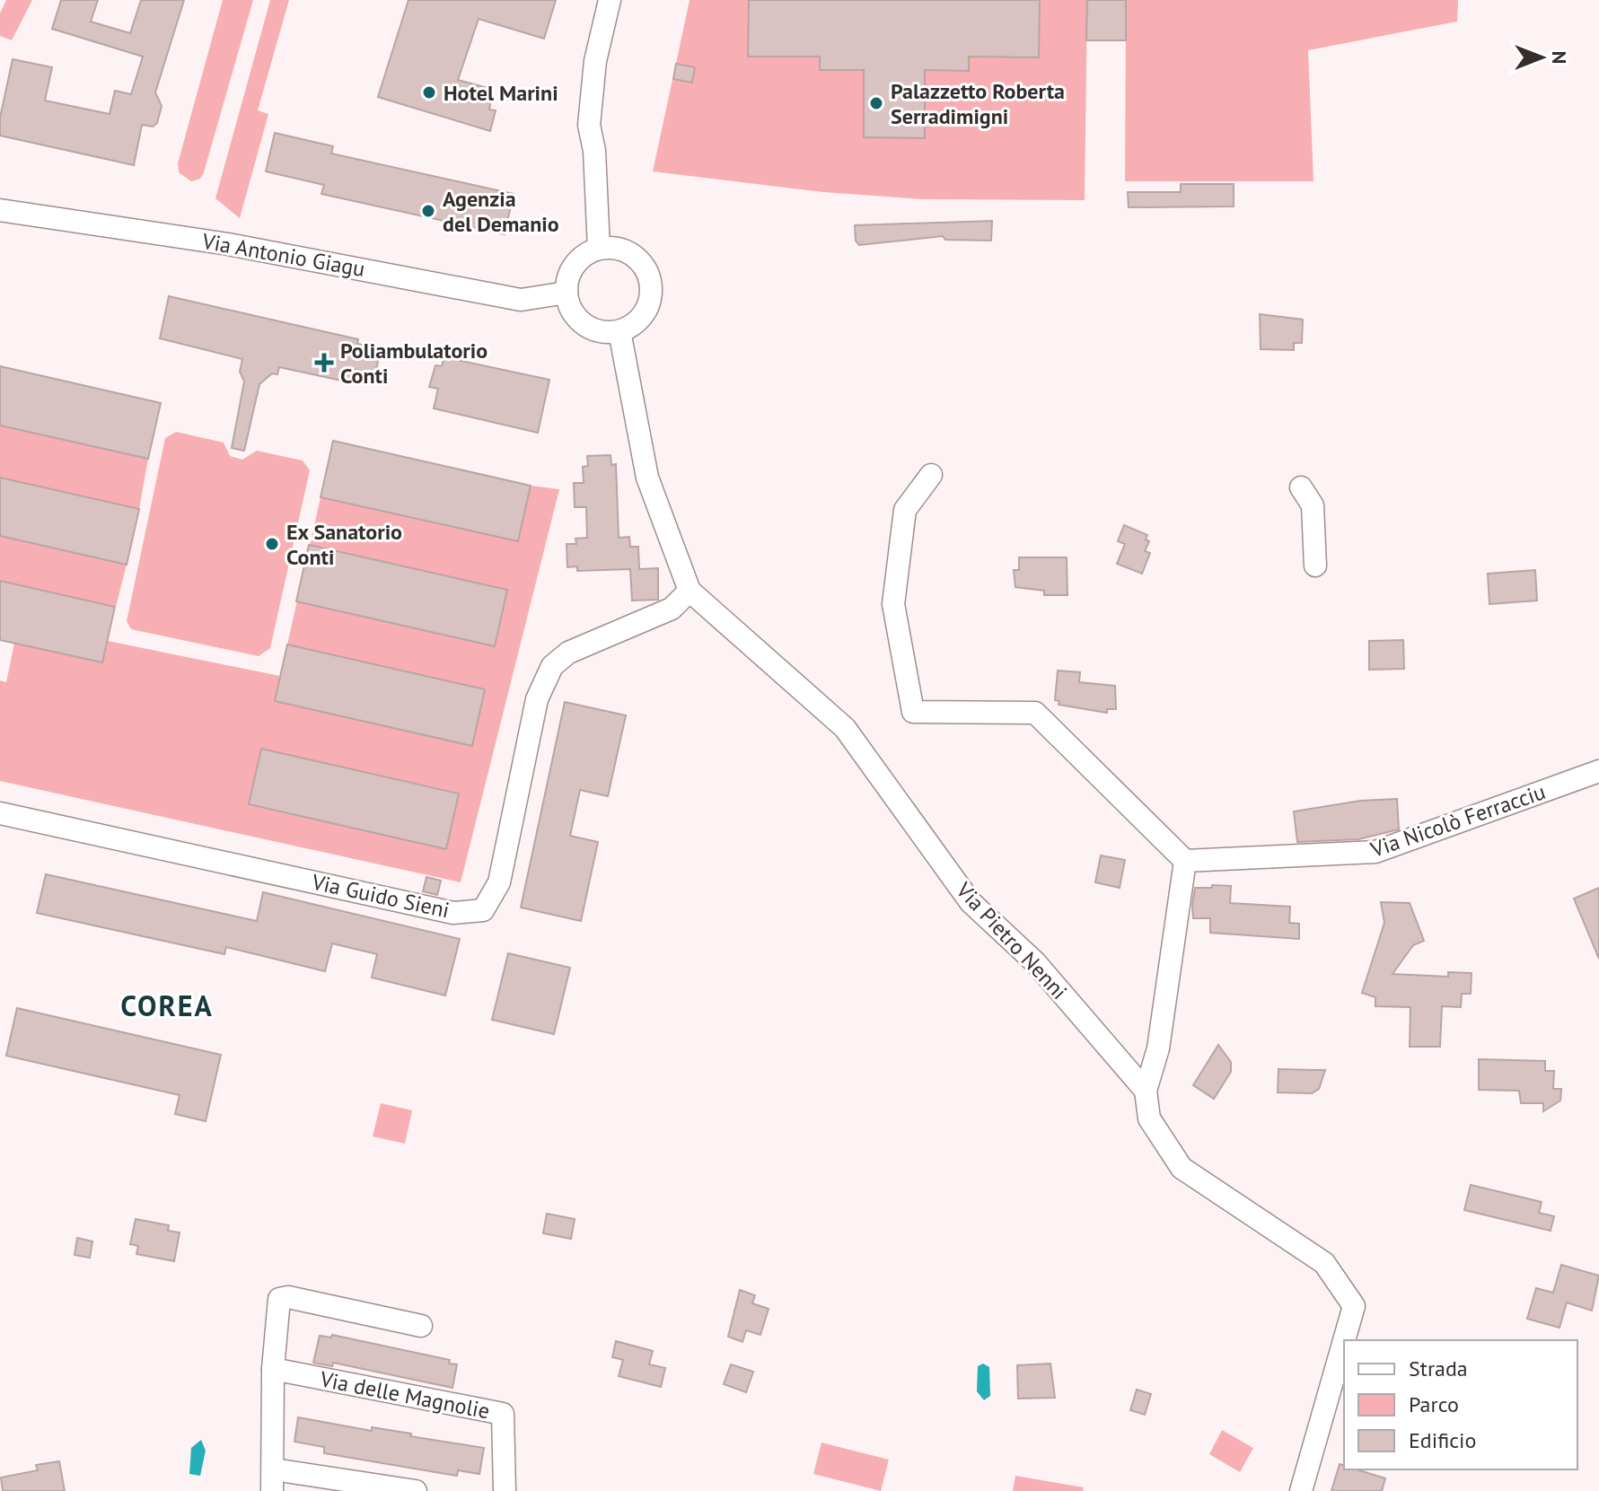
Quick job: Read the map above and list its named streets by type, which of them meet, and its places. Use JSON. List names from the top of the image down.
{
  "streets": {
    "street": [
      "Via Antonio Giagu",
      "Via Nicolò Ferracciu",
      "Via Guido Sieni",
      "Via Pietro Nenni",
      "Via delle Magnolie"
    ]
  },
  "crossings": [
    ["Via Antonio Giagu", "Via Pietro Nenni"],
    ["Via Guido Sieni", "Via Pietro Nenni"]
  ],
  "districts": ["COREA"],
  "places": {
    "other": [
      "Hotel Marini",
      "Palazzetto Roberta Serradimigni",
      "Agenzia del Demanio",
      "Ex Sanatorio Conti"
    ],
    "health": ["Poliambulatorio Conti"]
  },
  "legend": ["Strada", "Parco", "Edificio"],
  "north": "right"
}
